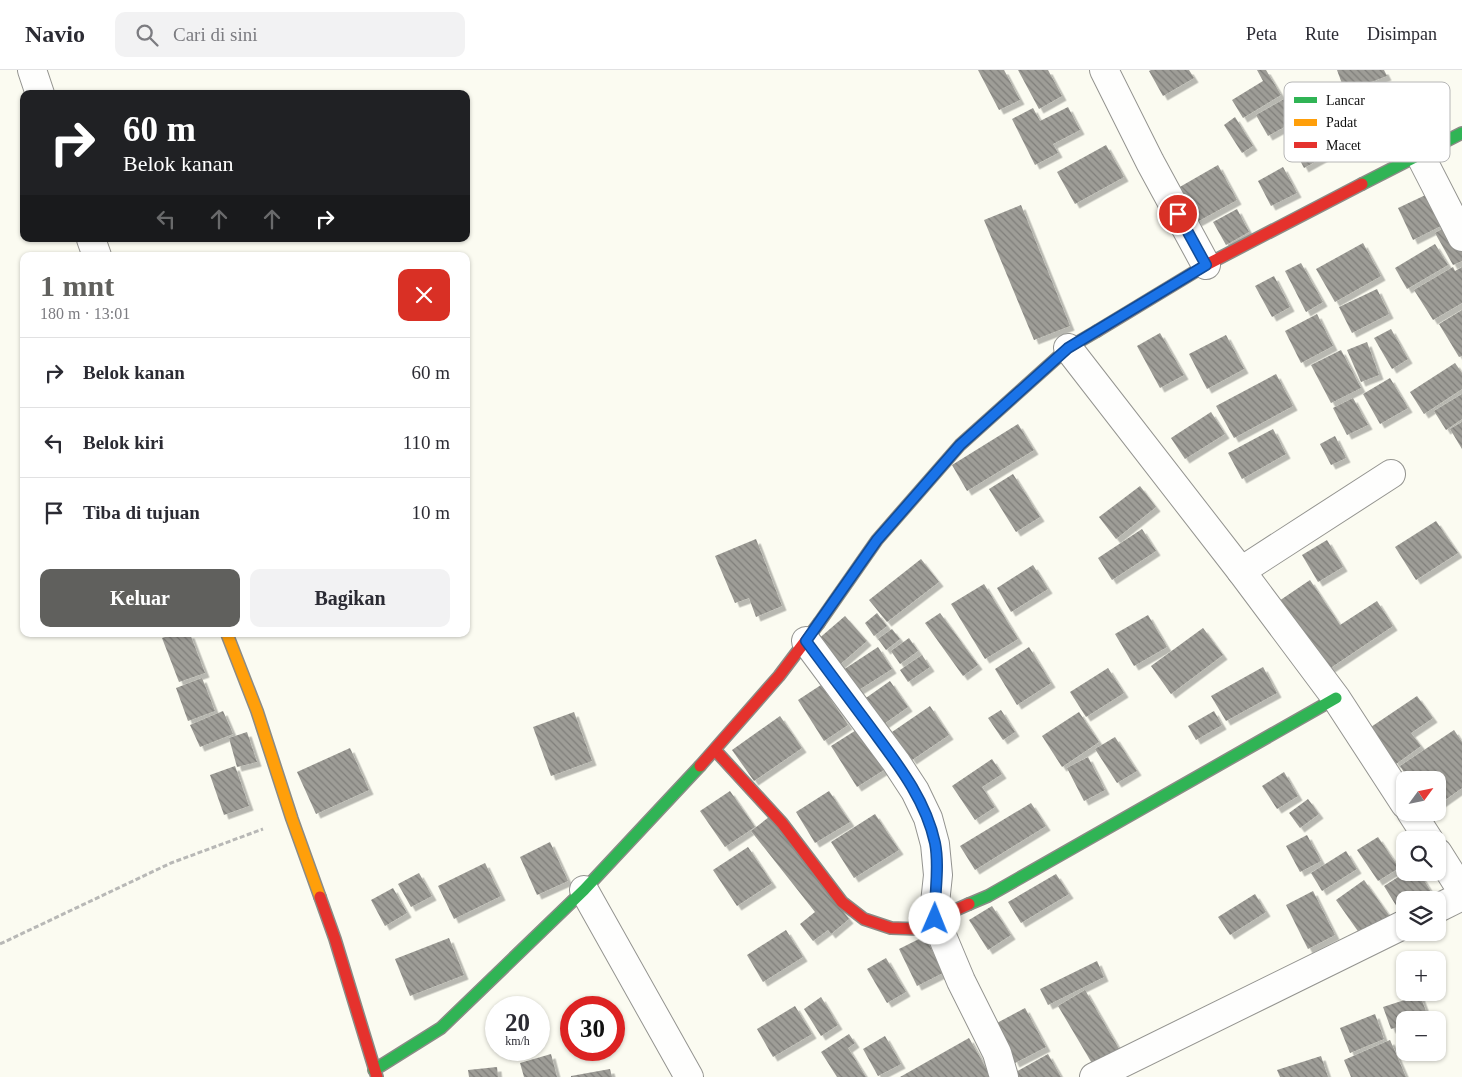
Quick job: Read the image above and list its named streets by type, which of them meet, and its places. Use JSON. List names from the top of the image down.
{
  "legend": ["Lancar", "Padat", "Macet"],
  "north": "top right",
  "page": {
    "header": "Navio",
    "search": "Cari di sini",
    "nav": ["Peta", "Rute", "Disimpan"],
    "turn": ["60 m", "Belok kanan"],
    "heading": ["1 mnt", "180 m · 13:01"],
    "list": [
      {
        "name": "Belok kanan",
        "value": "60 m"
      },
      {
        "name": "Belok kiri",
        "value": "110 m"
      },
      {
        "name": "Tiba di tujuan",
        "value": "10 m"
      }
    ],
    "buttons": ["Keluar", "Bagikan"],
    "map_buttons": ["+", "−"],
    "speed": "20 km/h",
    "limit": "30"
  }
}
